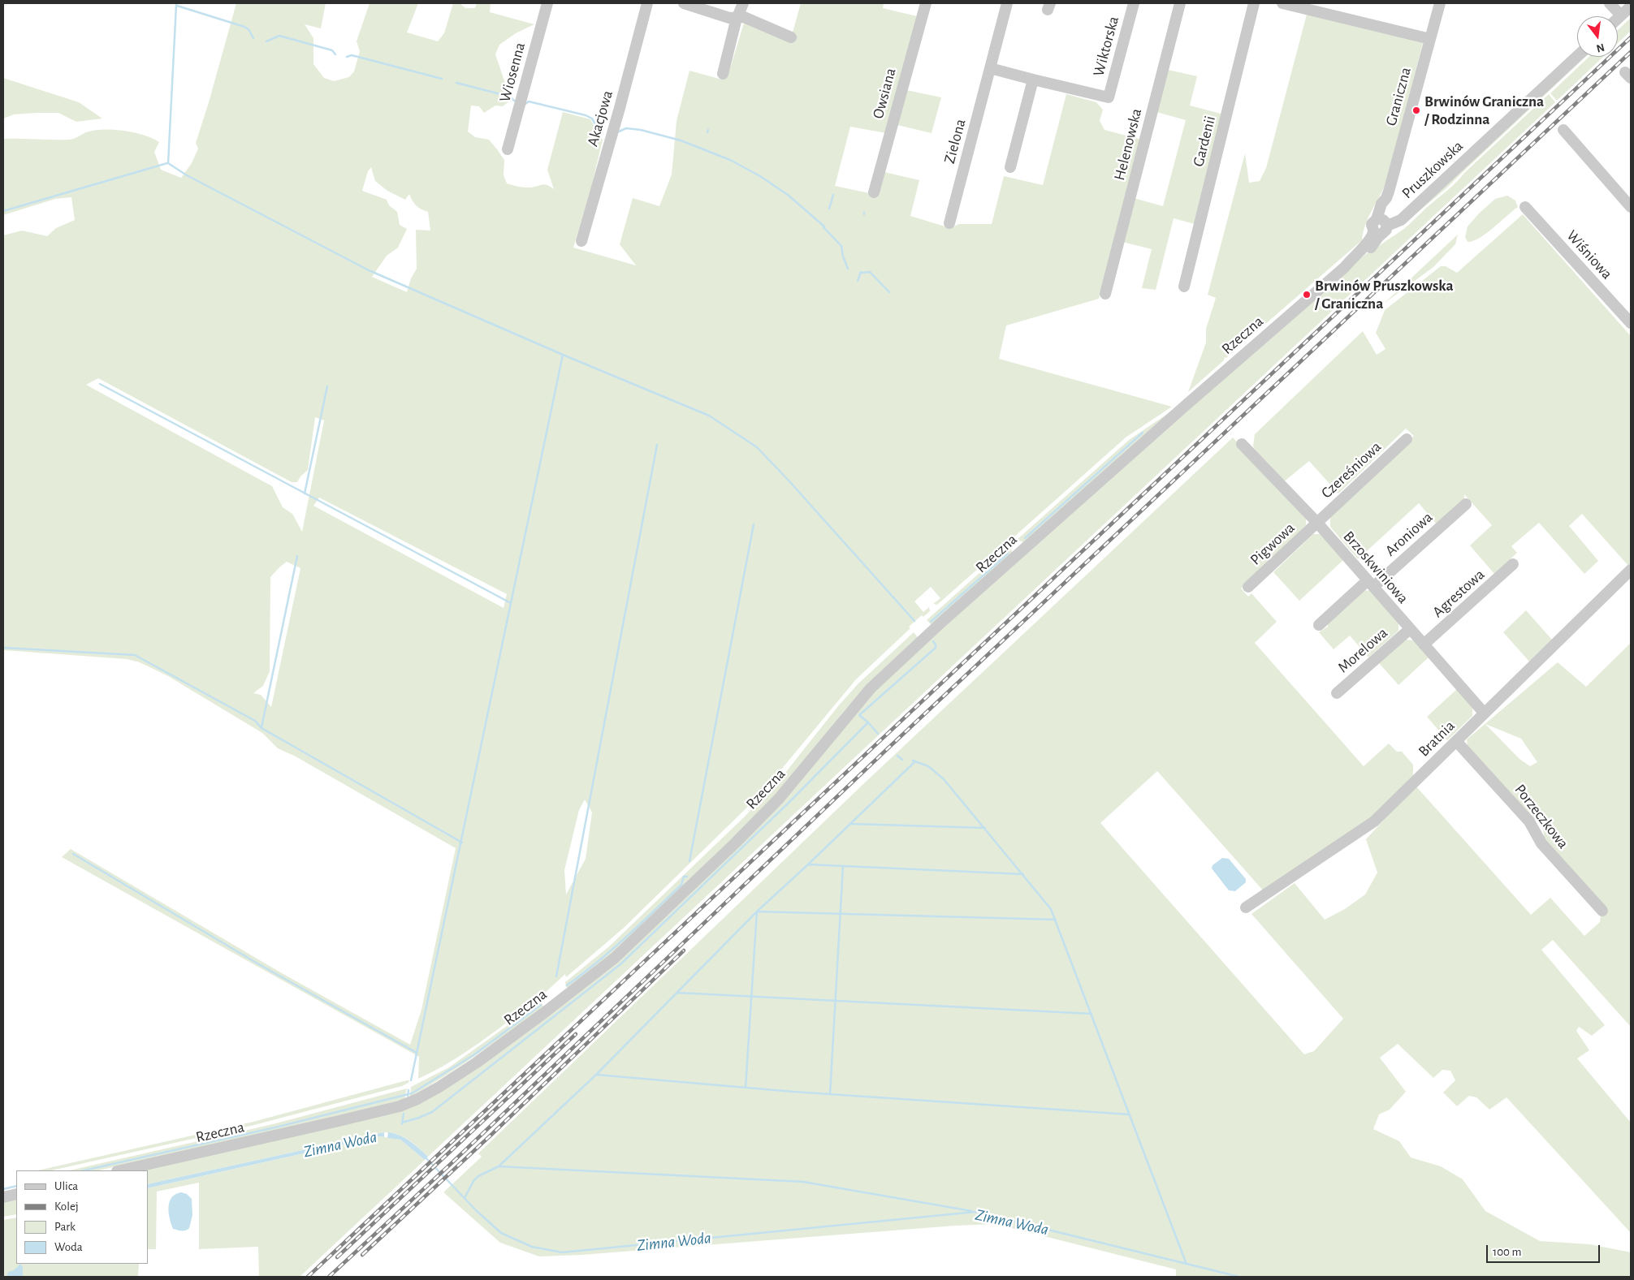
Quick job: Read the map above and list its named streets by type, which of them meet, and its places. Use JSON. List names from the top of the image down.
{
  "streets": {
    "street": [
      "Wiktorska",
      "Wiosenna",
      "Owsiana",
      "Graniczna",
      "Akacjowa",
      "Zielona",
      "Gardenii",
      "Helenowska",
      "Pruszkowska",
      "Wiśniowa",
      "Rzeczna",
      "Czereśniowa",
      "Aroniowa",
      "Pigwowa",
      "Brzoskwiniowa",
      "Agrestowa",
      "Morelowa",
      "Bratnia",
      "Porzeczkowa"
    ]
  },
  "crossings": [
    ["Graniczna", "Pruszkowska"],
    ["Graniczna", "Rzeczna"],
    ["Pruszkowska", "Rzeczna"],
    ["Czereśniowa", "Pigwowa"],
    ["Czereśniowa", "Brzoskwiniowa"],
    ["Aroniowa", "Brzoskwiniowa"],
    ["Pigwowa", "Brzoskwiniowa"],
    ["Brzoskwiniowa", "Agrestowa"],
    ["Brzoskwiniowa", "Morelowa"],
    ["Brzoskwiniowa", "Bratnia"],
    ["Bratnia", "Porzeczkowa"]
  ],
  "water": ["Zimna Woda"],
  "places": ["Brwinów Graniczna / Rodzinna", "Brwinów Pruszkowska / Graniczna"],
  "legend": [
    "Ulica",
    "Kolej",
    "Park",
    "Woda"
  ],
  "scale_bar": "100 m",
  "north": "bottom"
}
